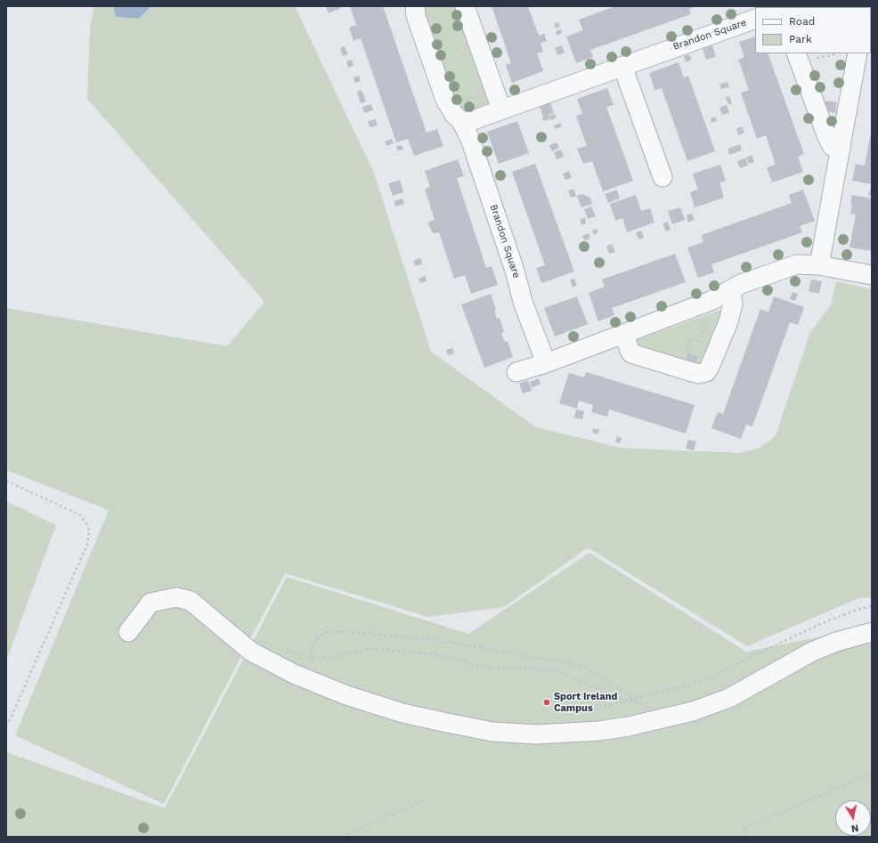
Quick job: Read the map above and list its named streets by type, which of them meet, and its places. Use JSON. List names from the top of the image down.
{
  "streets": {
    "street": ["Brandon Square"]
  },
  "places": ["Sport Ireland Campus"],
  "legend": ["Road", "Park"],
  "north": "bottom"
}
